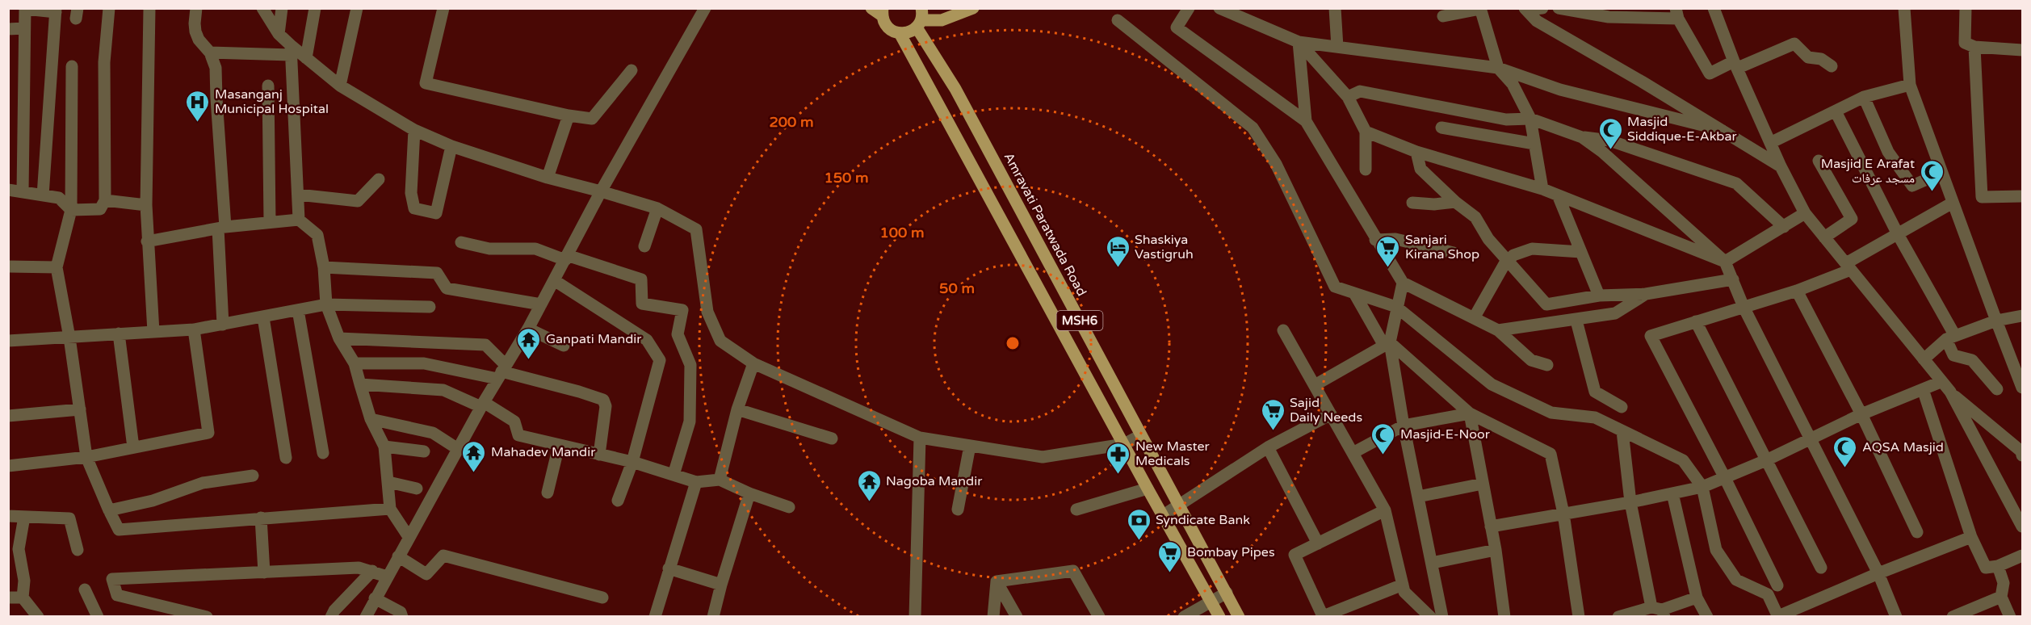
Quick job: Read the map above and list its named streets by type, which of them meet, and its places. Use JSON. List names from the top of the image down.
{
  "streets": {
    "main road": ["Amravati Paratwada Road", "MSH6"]
  },
  "places": {
    "hospital": ["Masanganj Municipal Hospital"],
    "mosque": [
      "Masjid Siddique-E-Akbar",
      "Masjid E Arafat مسجد عرفات",
      "Masjid-E-Noor",
      "AQSA Masjid"
    ],
    "hotel": ["Shaskiya Vastigruh"],
    "supermarket": ["Sanjari Kirana Shop", "Sajid Daily Needs", "Bombay Pipes"],
    "temple": ["Ganpati Mandir", "Mahadev Mandir", "Nagoba Mandir"],
    "pharmacy": ["New Master Medicals"],
    "bank": ["Syndicate Bank"]
  },
  "rings": [
    "200 m",
    "150 m",
    "100 m",
    "50 m"
  ]
}
